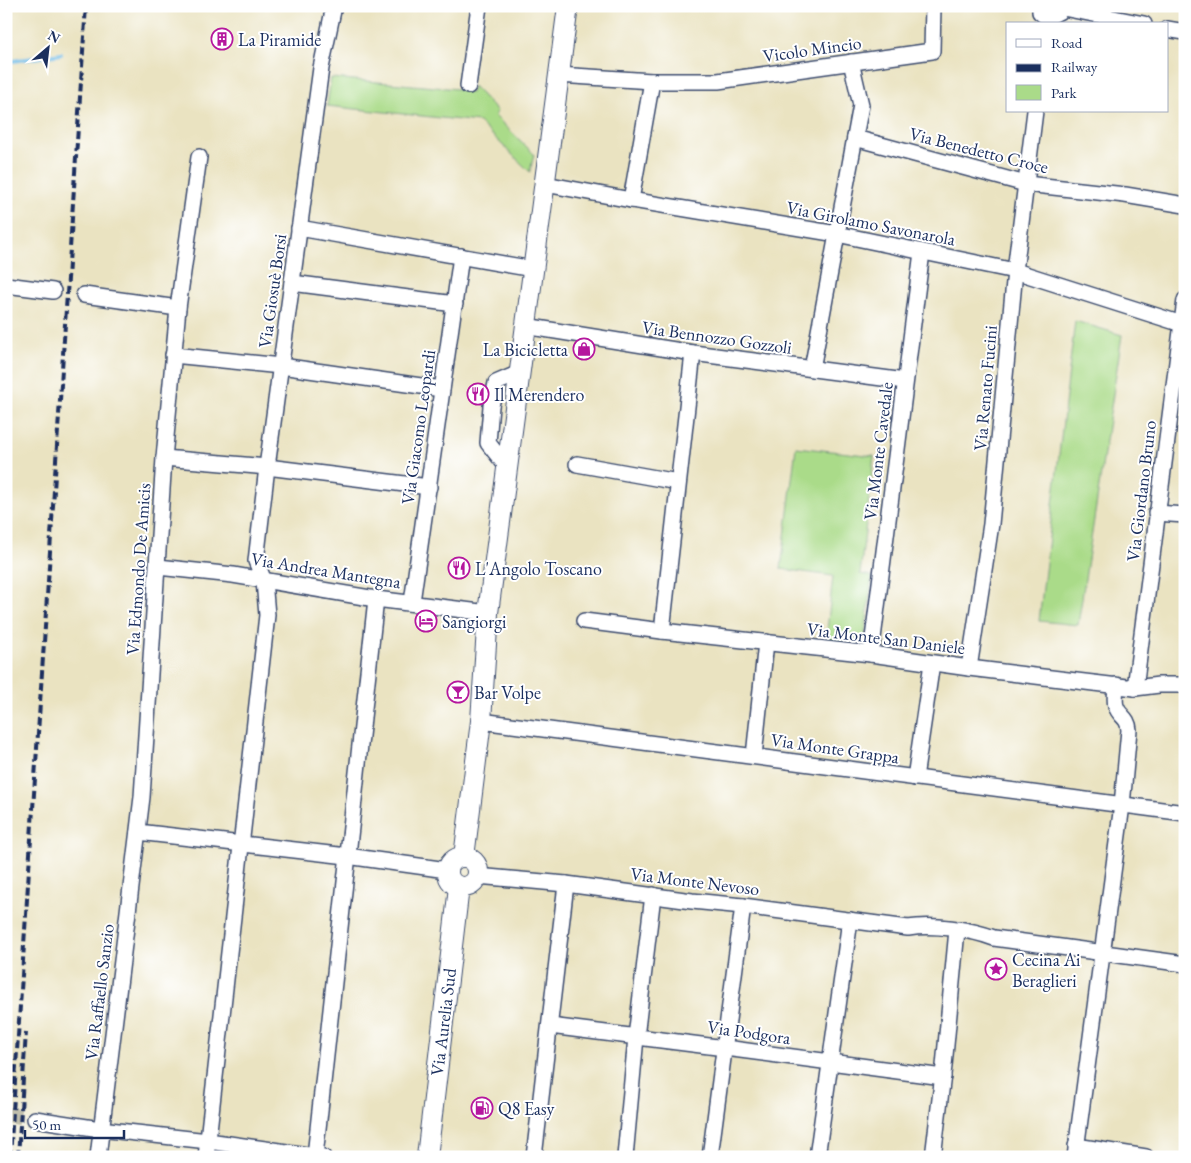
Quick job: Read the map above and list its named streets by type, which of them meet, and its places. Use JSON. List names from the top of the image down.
{
  "streets": {
    "street": [
      "Vicolo Mincio",
      "Via Benedetto Croce",
      "Via Girolamo Savonarola",
      "Via Giosuè Borsi",
      "Via Bennozzo Gozzoli",
      "Via Renato Fucini",
      "Via Giacomo Leopardi",
      "Via Monte Cavedale",
      "Via Giordano Bruno",
      "Via Edmondo De Amicis",
      "Via Andrea Mantegna",
      "Via Monte San Daniele",
      "Via Monte Grappa",
      "Via Monte Nevoso",
      "Via Raffaello Sanzio",
      "Via Aurelia Sud",
      "Via Podgora"
    ]
  },
  "crossings": [
    ["Via Benedetto Croce", "Via Renato Fucini"],
    ["Via Girolamo Savonarola", "Via Renato Fucini"],
    ["Via Girolamo Savonarola", "Via Monte Cavedale"],
    ["Via Girolamo Savonarola", "Via Giordano Bruno"],
    ["Via Giosuè Borsi", "Via Andrea Mantegna"],
    ["Via Bennozzo Gozzoli", "Via Monte Cavedale"],
    ["Via Renato Fucini", "Via Monte San Daniele"],
    ["Via Giacomo Leopardi", "Via Andrea Mantegna"],
    ["Via Monte Cavedale", "Via Monte San Daniele"],
    ["Via Giordano Bruno", "Via Monte San Daniele"],
    ["Via Edmondo De Amicis", "Via Andrea Mantegna"],
    ["Via Edmondo De Amicis", "Via Raffaello Sanzio"],
    ["Via Monte Nevoso", "Via Aurelia Sud"]
  ],
  "places": {
    "building": ["La Piramide"],
    "shop": ["La Bicicletta"],
    "restaurant": ["Il Merendero", "L'Angolo Toscano"],
    "hotel": ["Sangiorgi"],
    "bar": ["Bar Volpe"],
    "place": ["Cecina Ai Beraglieri"],
    "fuel station": ["Q8 Easy"]
  },
  "legend": ["Road", "Railway", "Park"],
  "scale_bar": "50 m",
  "north": "top right"
}
